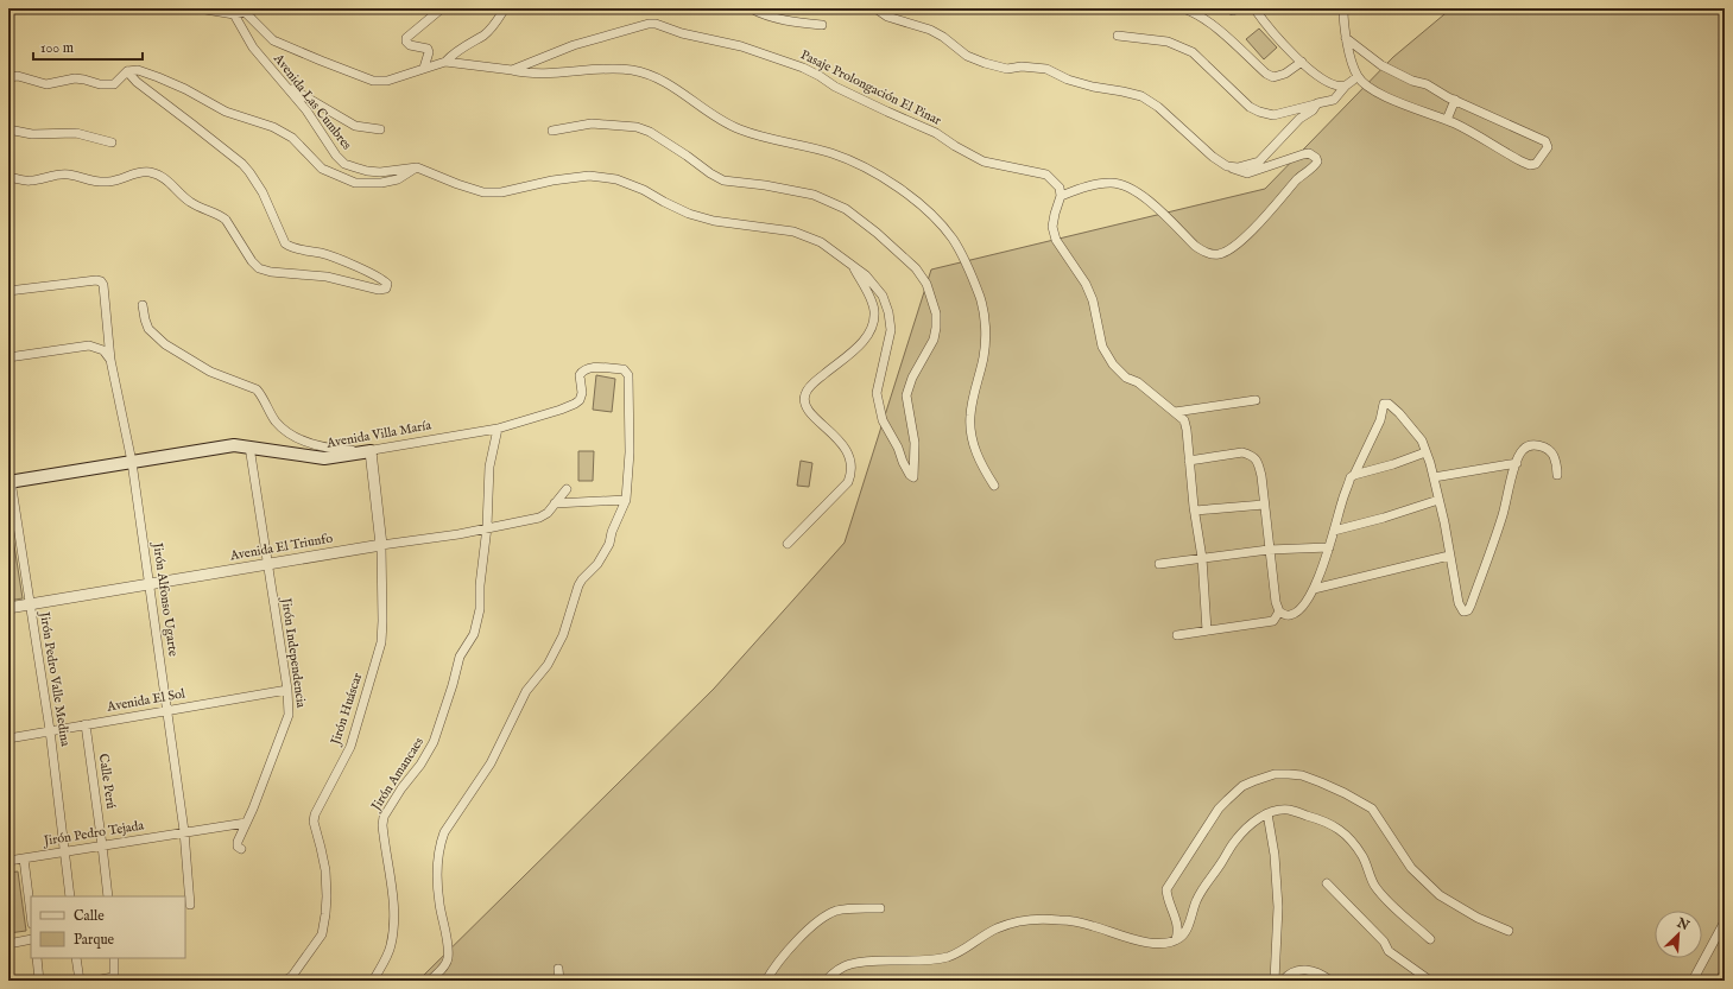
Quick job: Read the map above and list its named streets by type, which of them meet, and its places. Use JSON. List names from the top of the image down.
{
  "streets": {
    "main road": ["Avenida Villa María"],
    "street": [
      "Pasaje Prolongación El Pinar",
      "Avenida Las Cumbres",
      "Avenida El Triunfo",
      "Jirón Alfonso Ugarte",
      "Jirón Independencia",
      "Jirón Pedro Valle Medina",
      "Avenida El Sol",
      "Jirón Huáscar",
      "Jirón Amancaes",
      "Calle Perú",
      "Jirón Pedro Tejada"
    ]
  },
  "crossings": [
    ["Avenida Villa María", "Jirón Alfonso Ugarte"],
    ["Avenida Villa María", "Jirón Independencia"],
    ["Avenida Villa María", "Jirón Pedro Valle Medina"],
    ["Avenida Villa María", "Jirón Huáscar"],
    ["Avenida Villa María", "Jirón Amancaes"],
    ["Avenida El Triunfo", "Jirón Alfonso Ugarte"],
    ["Avenida El Triunfo", "Jirón Independencia"],
    ["Avenida El Triunfo", "Jirón Pedro Valle Medina"],
    ["Avenida El Triunfo", "Jirón Huáscar"],
    ["Avenida El Triunfo", "Jirón Amancaes"],
    ["Jirón Alfonso Ugarte", "Avenida El Sol"],
    ["Jirón Alfonso Ugarte", "Jirón Pedro Tejada"],
    ["Jirón Independencia", "Avenida El Sol"],
    ["Jirón Pedro Valle Medina", "Avenida El Sol"],
    ["Jirón Pedro Valle Medina", "Jirón Pedro Tejada"],
    ["Avenida El Sol", "Calle Perú"],
    ["Calle Perú", "Jirón Pedro Tejada"]
  ],
  "legend": ["Calle", "Parque"],
  "scale_bar": "100 m",
  "north": "top right"
}
